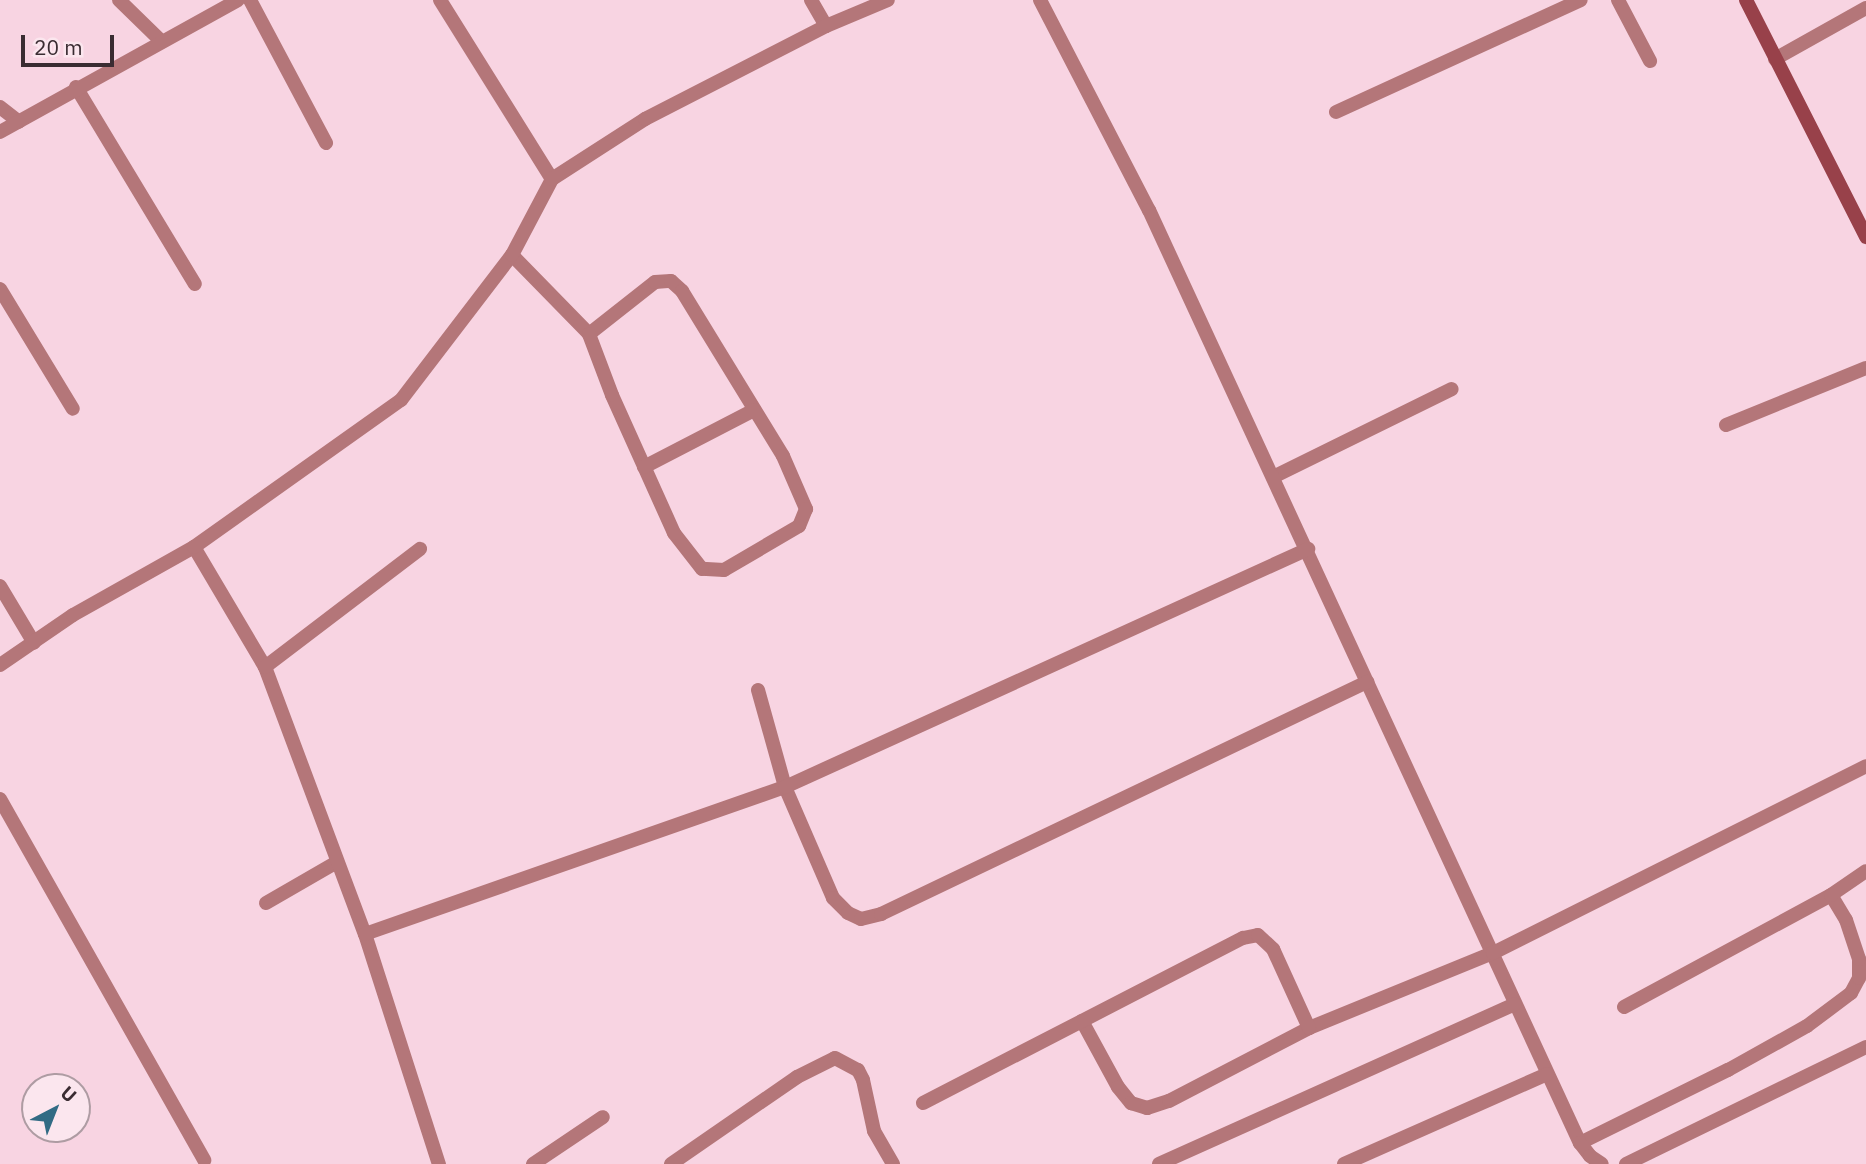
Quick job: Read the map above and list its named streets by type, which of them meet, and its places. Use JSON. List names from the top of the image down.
{
  "scale_bar": "20 m",
  "north": "top right"
}
